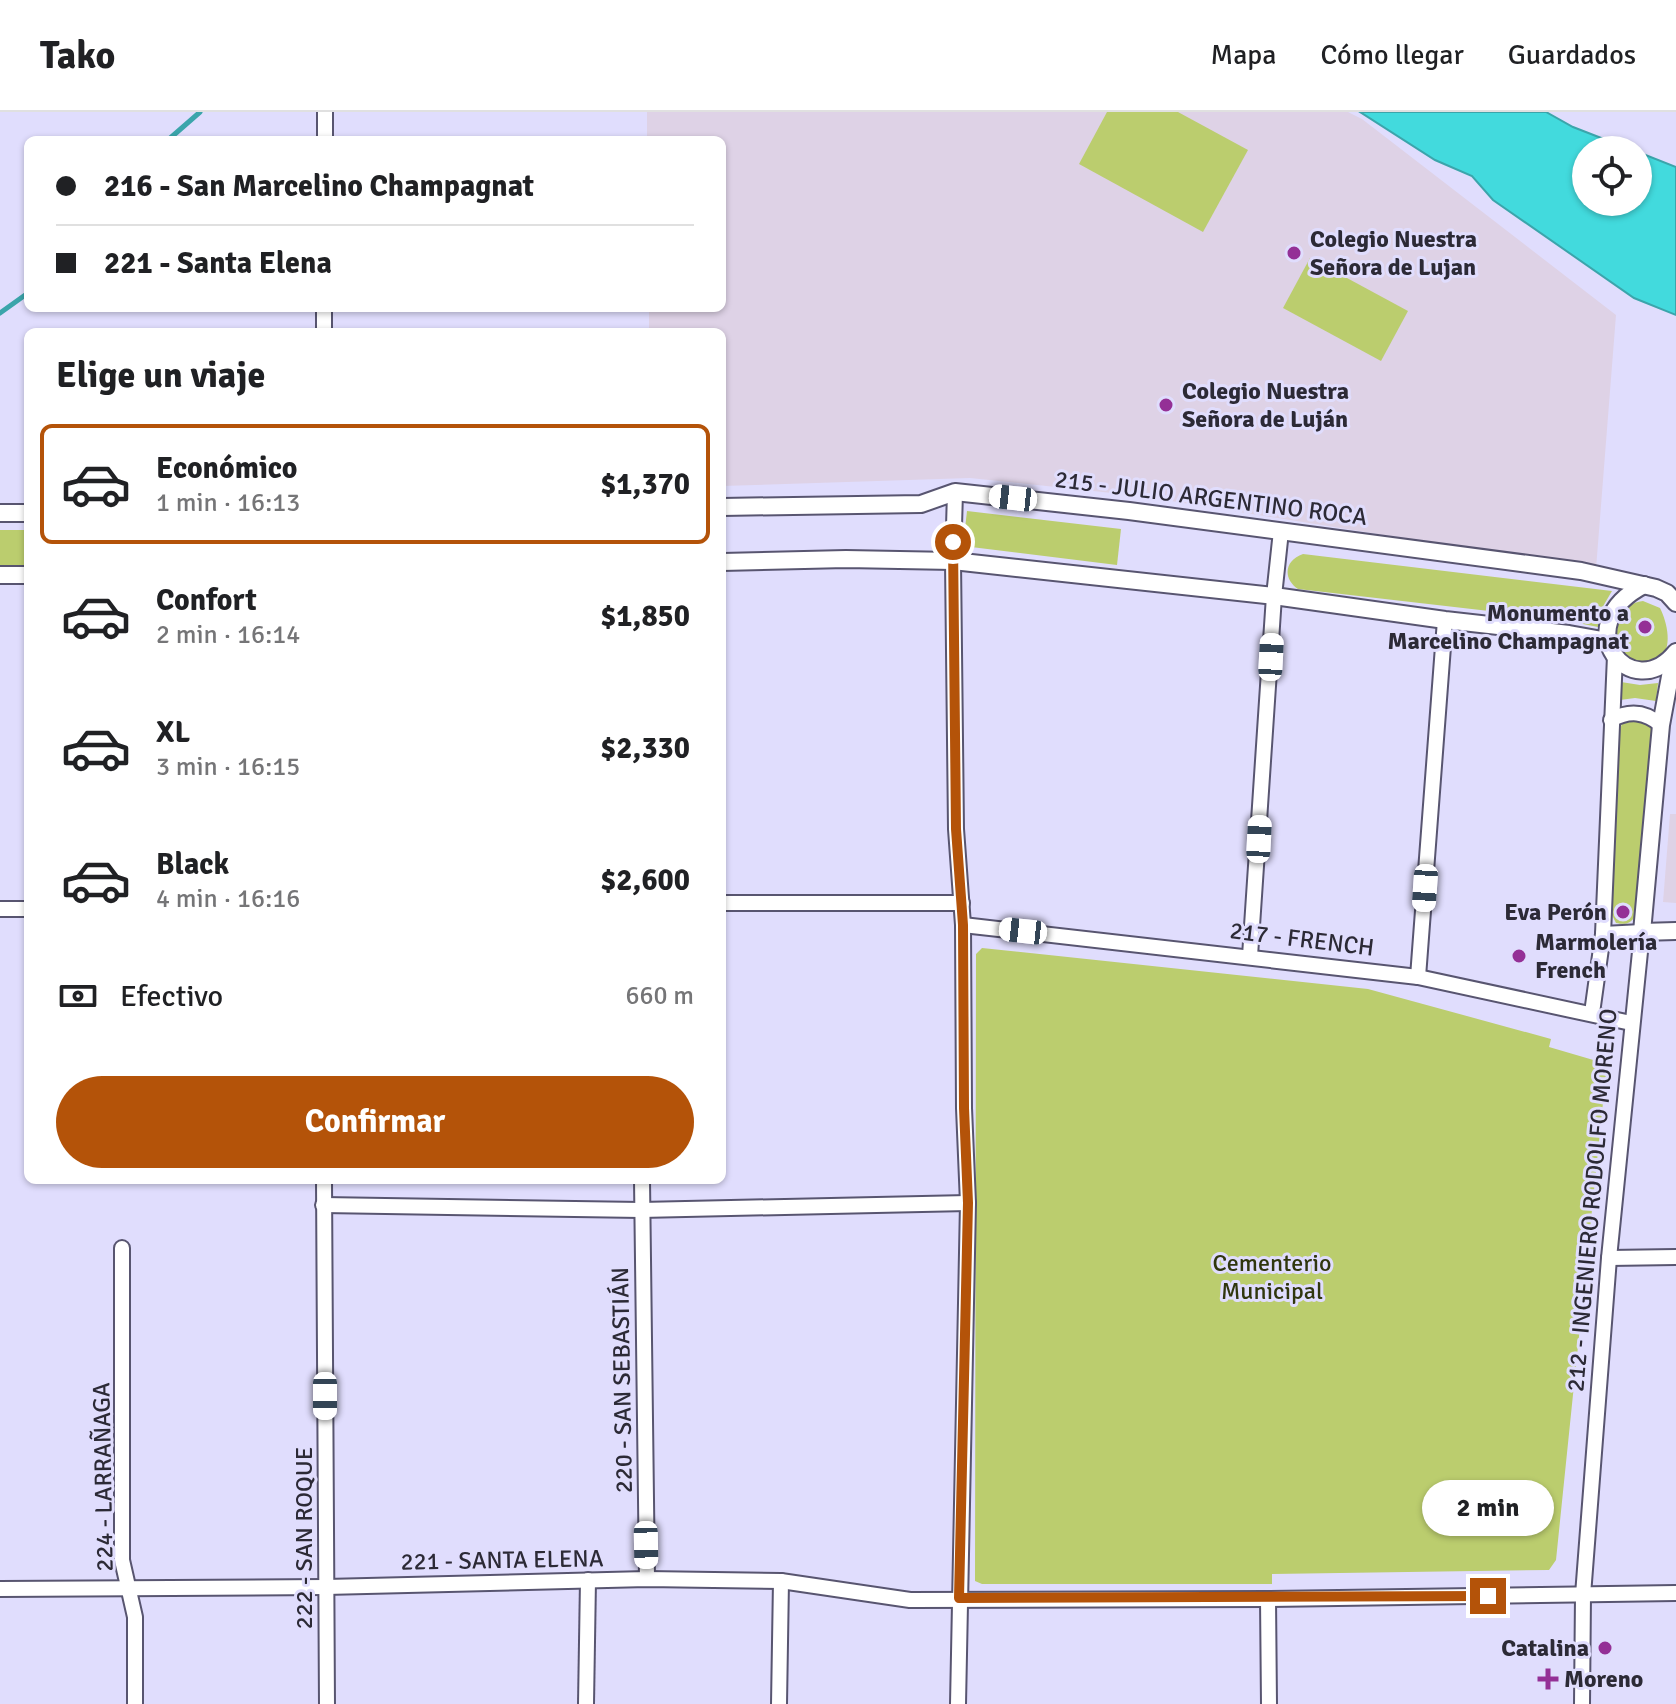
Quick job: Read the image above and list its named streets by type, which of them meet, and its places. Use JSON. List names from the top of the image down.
{
  "streets": {
    "street": [
      "215 - JULIO ARGENTINO ROCA",
      "217 - FRENCH",
      "212 - INGENIERO RODOLFO MORENO",
      "220 - SAN SEBASTIÁN",
      "224 - LARRAÑAGA",
      "222 - SAN ROQUE",
      "221 - SANTA ELENA"
    ]
  },
  "crossings": [
    ["217 - FRENCH", "212 - INGENIERO RODOLFO MORENO"],
    ["212 - INGENIERO RODOLFO MORENO", "221 - SANTA ELENA"],
    ["220 - SAN SEBASTIÁN", "221 - SANTA ELENA"],
    ["224 - LARRAÑAGA", "221 - SANTA ELENA"],
    ["222 - SAN ROQUE", "221 - SANTA ELENA"]
  ],
  "parks": ["Cementerio Municipal"],
  "places": {
    "other": [
      "Colegio Nuestra Señora de Lujan",
      "Colegio Nuestra Señora de Luján",
      "Monumento a Marcelino Champagnat",
      "Eva Perón",
      "Marmolería French",
      "Catalina"
    ],
    "health": ["Moreno"]
  },
  "page": {
    "header": "Tako",
    "nav": ["Mapa", "Cómo llegar", "Guardados"],
    "banner": ["216 - San Marcelino Champagnat", "221 - Santa Elena"],
    "heading": "Elige un viaje",
    "list": [
      {
        "name": "Económico",
        "note": "1 min · 16:13",
        "value": "$1,370"
      },
      {
        "name": "Confort",
        "note": "2 min · 16:14",
        "value": "$1,850"
      },
      {
        "name": "XL",
        "note": "3 min · 16:15",
        "value": "$2,330"
      },
      {
        "name": "Black",
        "note": "4 min · 16:16",
        "value": "$2,600"
      }
    ],
    "pay": ["Efectivo", "660 m"],
    "buttons": "Confirmar",
    "bubble": "2 min"
  }
}
